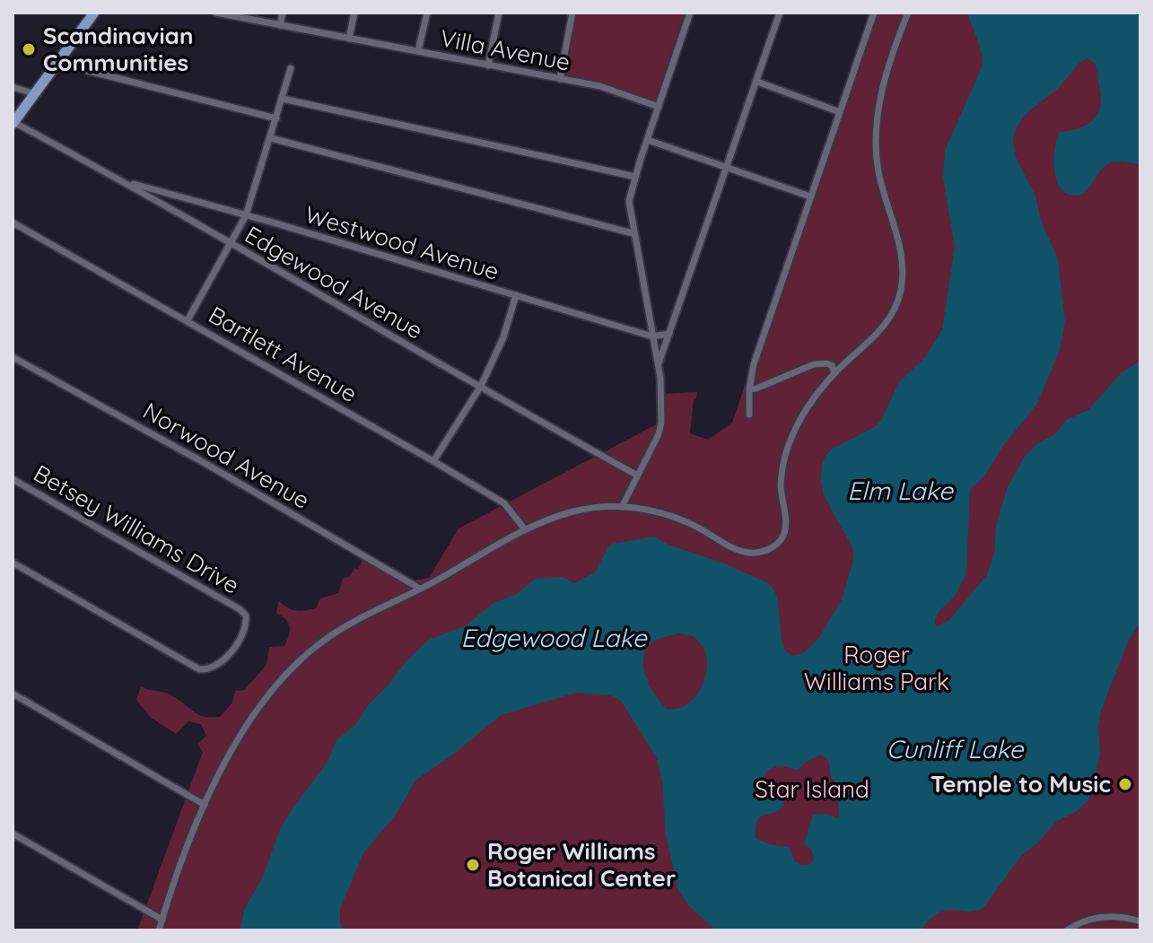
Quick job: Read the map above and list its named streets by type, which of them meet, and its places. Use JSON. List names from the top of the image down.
{
  "streets": {
    "street": [
      "Villa Avenue",
      "Westwood Avenue",
      "Edgewood Avenue",
      "Bartlett Avenue",
      "Norwood Avenue",
      "Betsey Williams Drive"
    ]
  },
  "crossings": [
    ["Westwood Avenue", "Edgewood Avenue"]
  ],
  "water": ["Elm Lake", "Edgewood Lake", "Cunliff Lake"],
  "parks": ["Roger Williams Park", "Star Island"],
  "places": ["Scandinavian Communities", "Temple to Music", "Roger Williams Botanical Center"]
}
